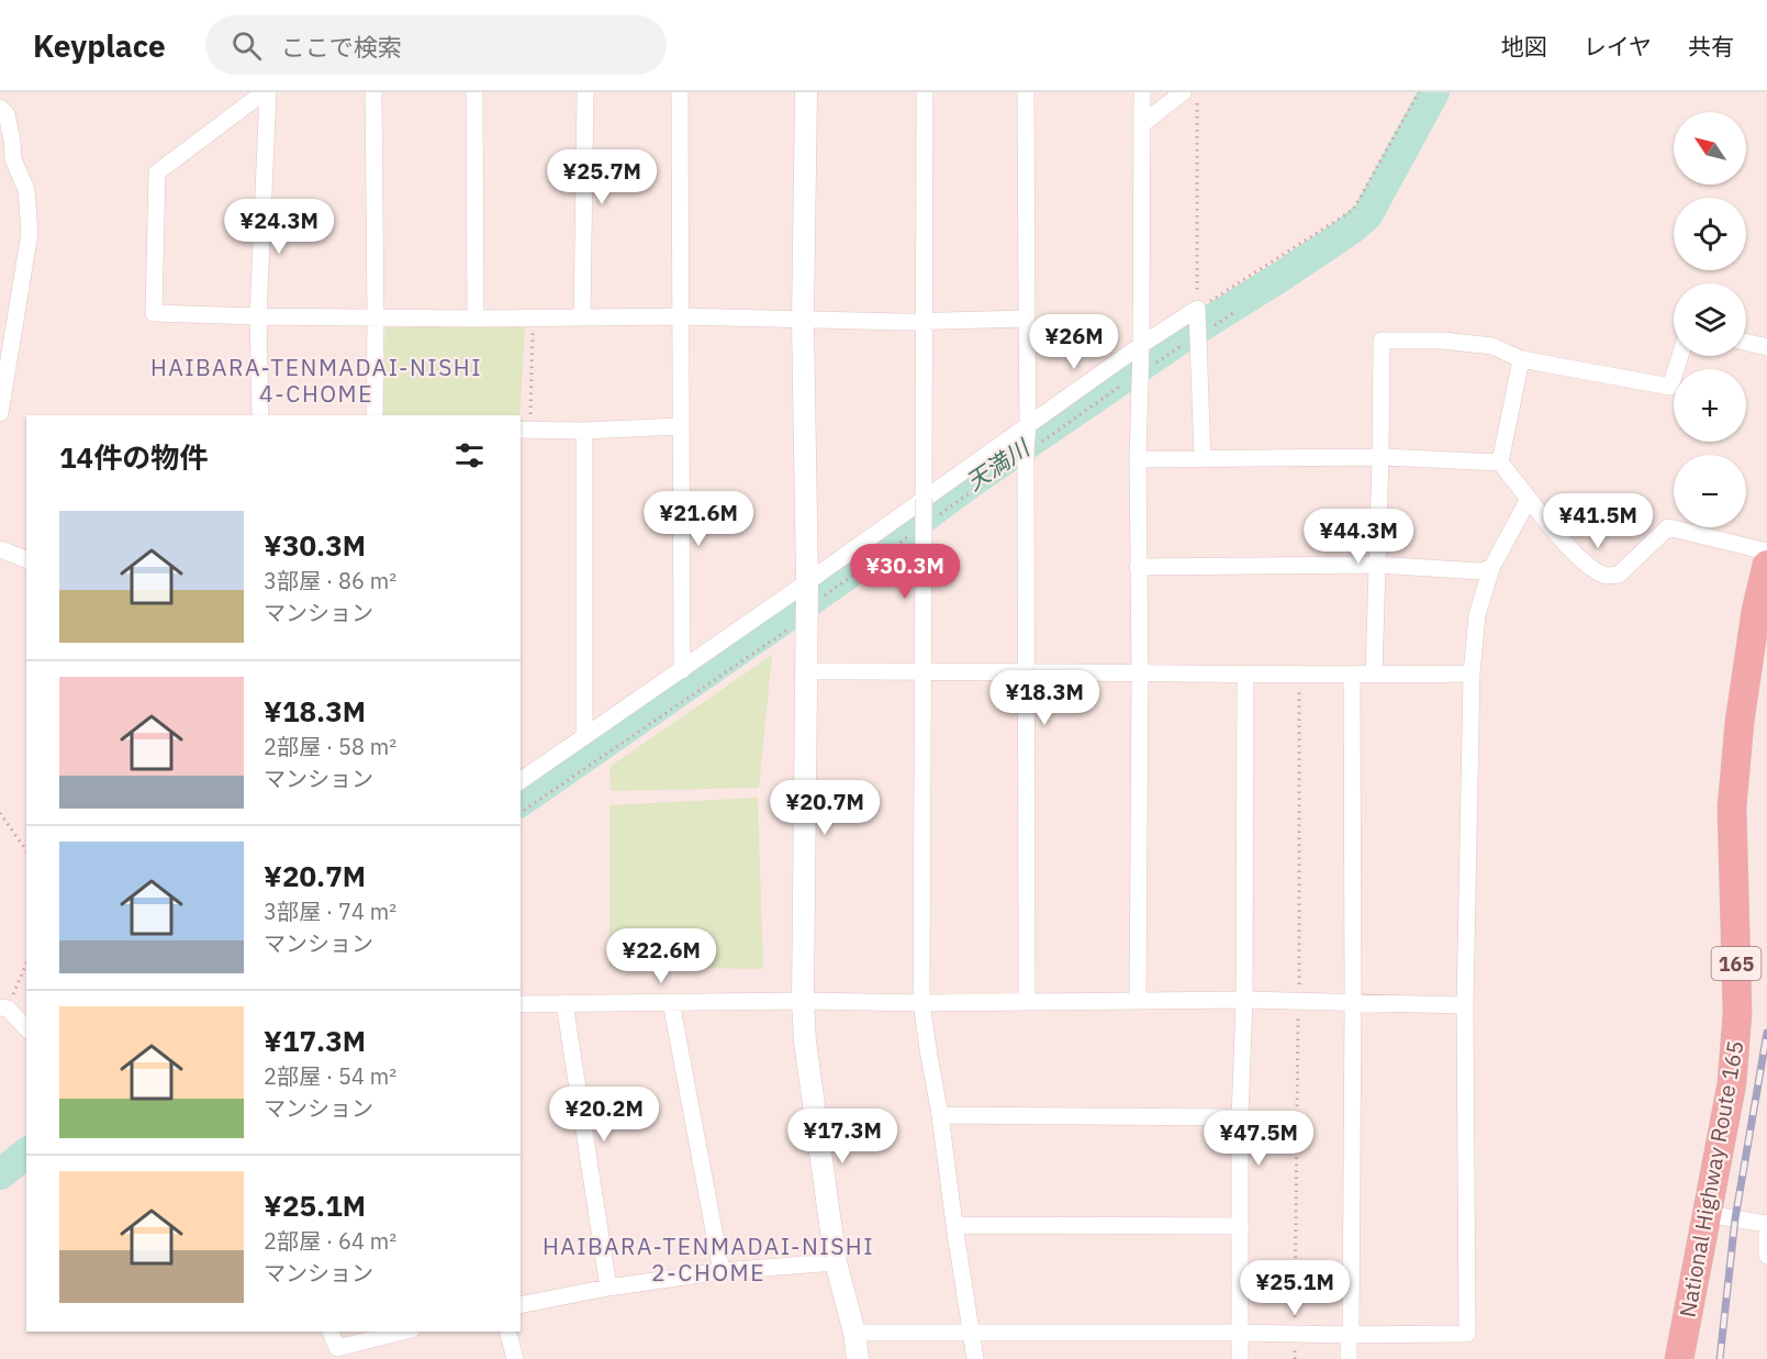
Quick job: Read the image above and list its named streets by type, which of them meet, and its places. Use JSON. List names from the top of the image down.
{
  "streets": {
    "highway": ["165", "National Highway Route 165"]
  },
  "districts": ["HAIBARA-TENMADAI-NISHI 4-CHOME", "HAIBARA-TENMADAI-NISHI 2-CHOME"],
  "water": ["天満川"],
  "north": "top left",
  "page": {
    "header": "Keyplace",
    "search": "ここで検索",
    "nav": ["地図", "レイヤ", "共有"],
    "map_buttons": ["+", "−"],
    "price": [
      "¥25.7M",
      "¥24.3M",
      "¥26M",
      "¥21.6M",
      "¥41.5M",
      "¥44.3M",
      "¥30.3M",
      "¥18.3M",
      "¥20.7M",
      "¥22.6M",
      "¥20.2M",
      "¥17.3M",
      "¥47.5M",
      "¥25.1M"
    ],
    "heading": "14件の物件",
    "list": [
      {
        "name": "¥30.3M",
        "note": "3部屋 · 86 m² · マンション"
      },
      {
        "name": "¥18.3M",
        "note": "2部屋 · 58 m² · マンション"
      },
      {
        "name": "¥20.7M",
        "note": "3部屋 · 74 m² · マンション"
      },
      {
        "name": "¥17.3M",
        "note": "2部屋 · 54 m² · マンション"
      },
      {
        "name": "¥25.1M",
        "note": "2部屋 · 64 m² · マンション"
      }
    ]
  }
}
